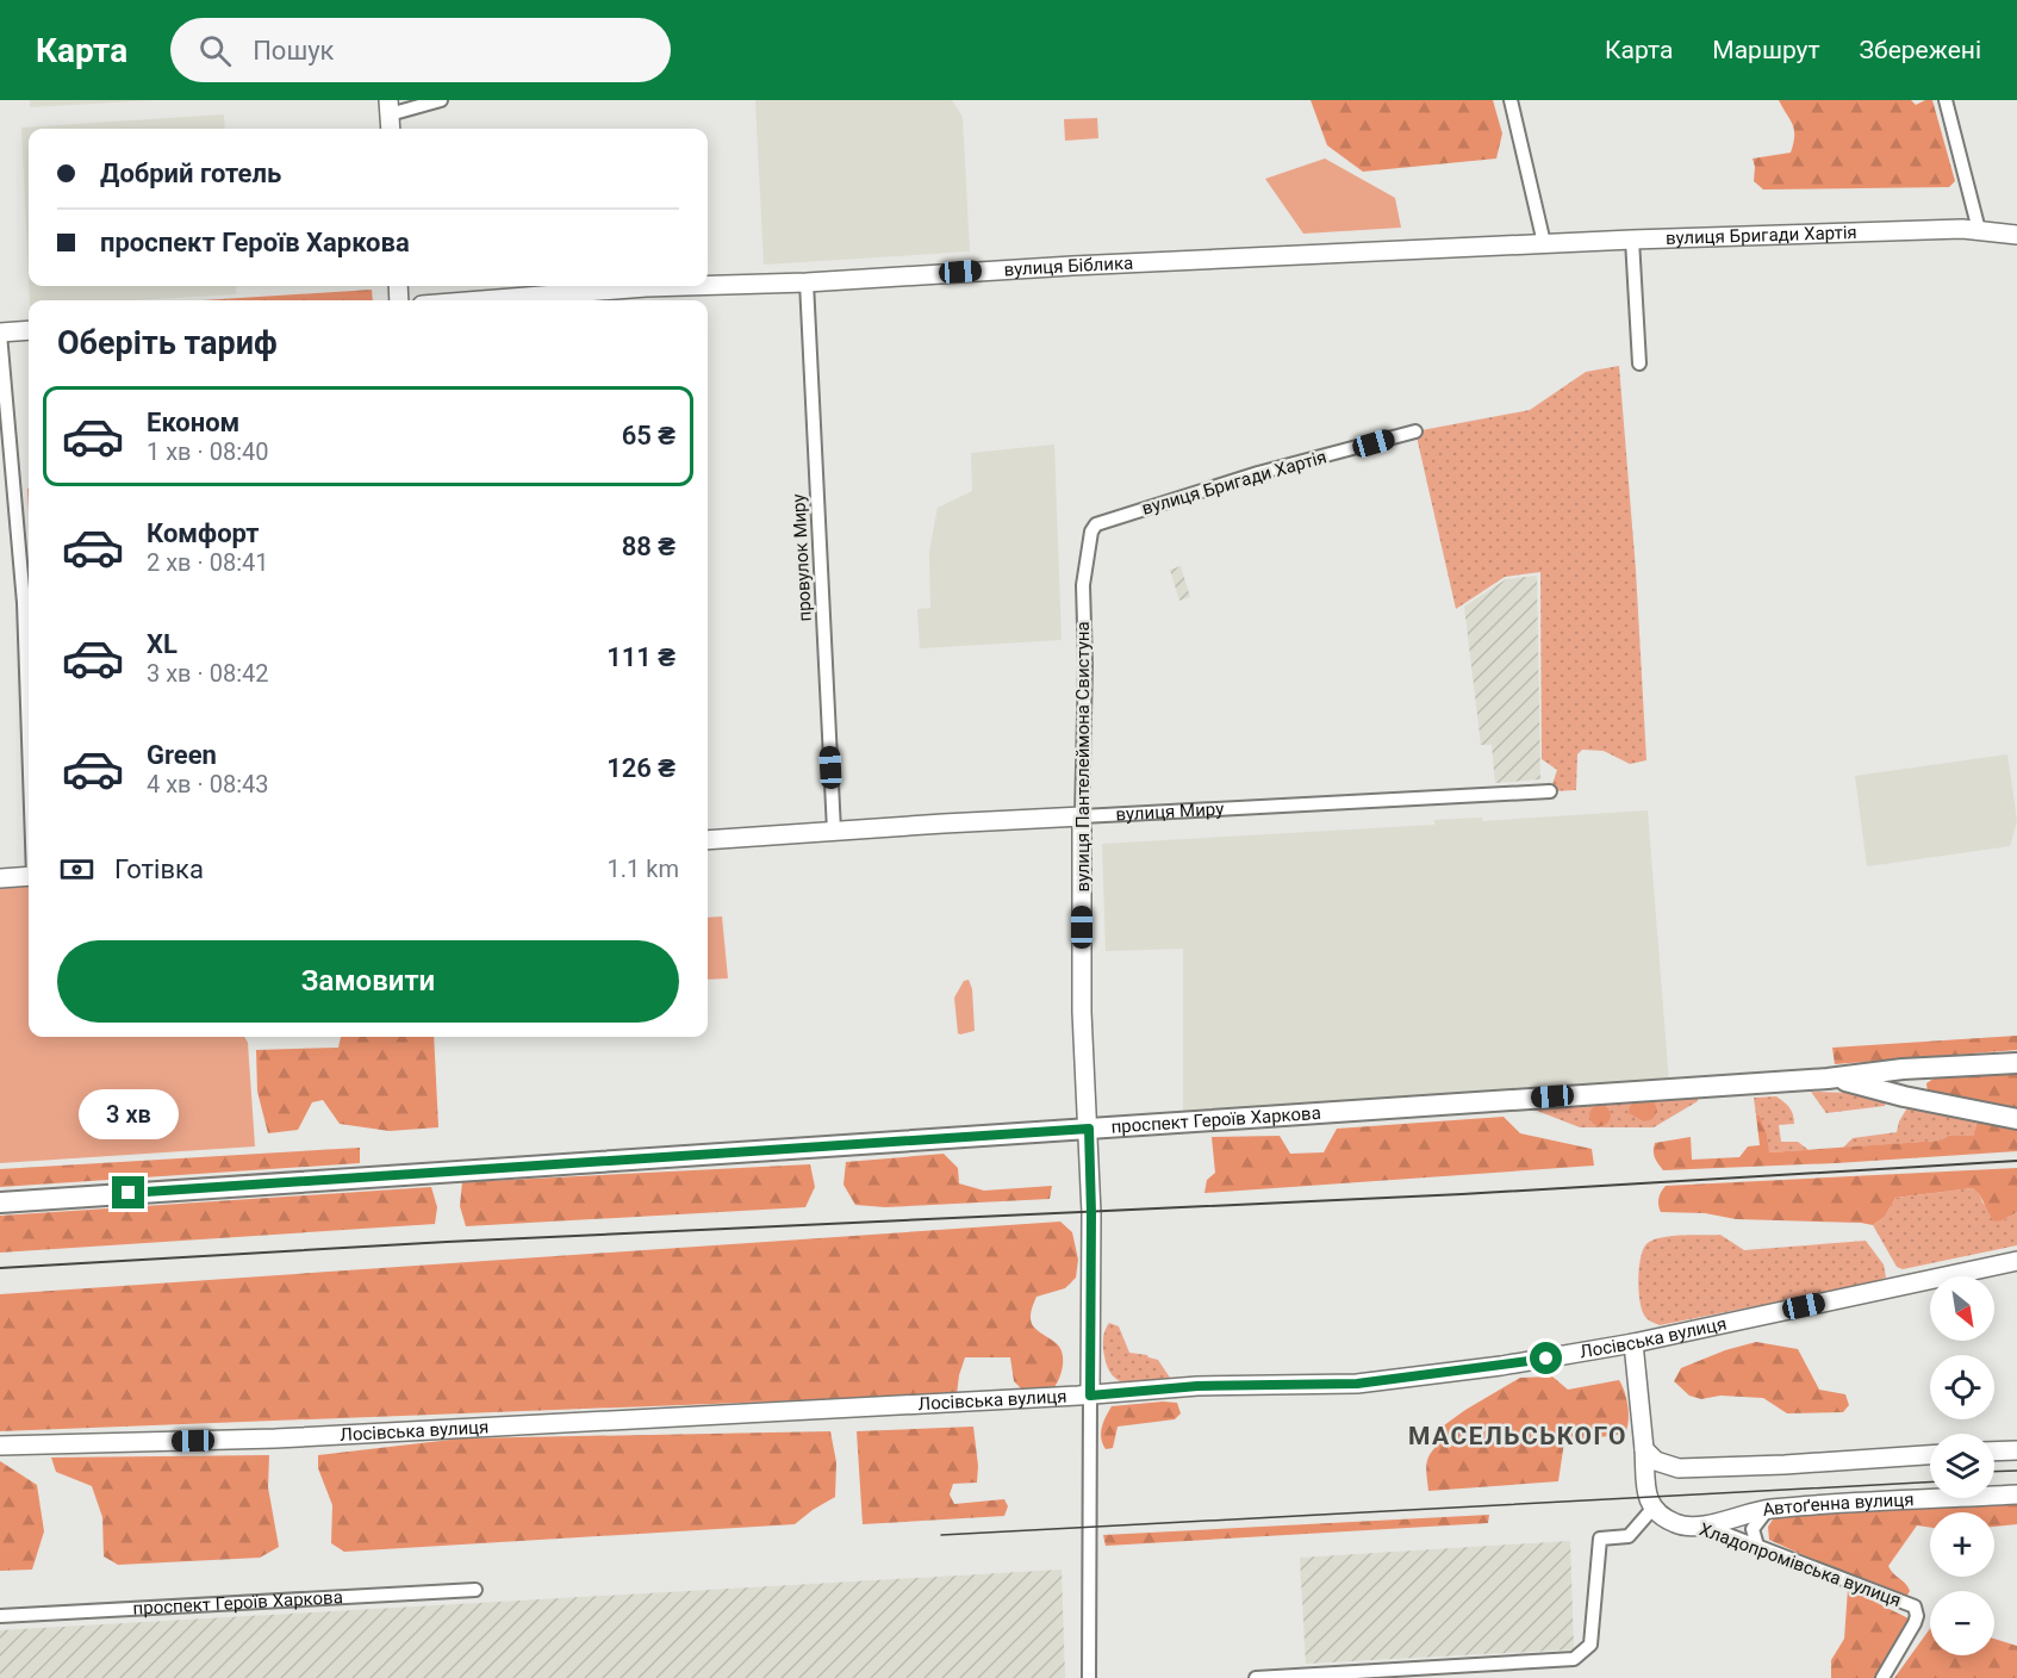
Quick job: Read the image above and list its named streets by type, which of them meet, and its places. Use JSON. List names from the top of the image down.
{
  "streets": {
    "main road": ["проспект Героїв Харкова"],
    "street": [
      "вулиця Бригади Хартія",
      "вулиця Біблика",
      "провулок Миру",
      "вулиця Пантелеймона Свистуна",
      "вулиця Миру",
      "Лосівська вулиця",
      "Автоґенна вулиця",
      "Хладопромівська вулиця"
    ]
  },
  "crossings": [
    ["вулиця Бригади Хартія", "вулиця Біблика"],
    ["вулиця Бригади Хартія", "вулиця Пантелеймона Свистуна"],
    ["вулиця Біблика", "провулок Миру"],
    ["провулок Миру", "вулиця Миру"],
    ["вулиця Пантелеймона Свистуна", "вулиця Миру"],
    ["вулиця Пантелеймона Свистуна", "проспект Героїв Харкова"],
    ["вулиця Пантелеймона Свистуна", "Лосівська вулиця"],
    ["Автоґенна вулиця", "Хладопромівська вулиця"]
  ],
  "districts": ["МАСЕЛЬСЬКОГО"],
  "north": "bottom right",
  "page": {
    "header": "Карта",
    "search": "Пошук",
    "nav": ["Карта", "Маршрут", "Збережені"],
    "banner": ["Добрий готель", "проспект Героїв Харкова"],
    "heading": "Оберіть тариф",
    "list": [
      {
        "name": "Економ",
        "note": "1 хв · 08:40",
        "value": "65 ₴"
      },
      {
        "name": "Комфорт",
        "note": "2 хв · 08:41",
        "value": "88 ₴"
      },
      {
        "name": "XL",
        "note": "3 хв · 08:42",
        "value": "111 ₴"
      },
      {
        "name": "Green",
        "note": "4 хв · 08:43",
        "value": "126 ₴"
      }
    ],
    "pay": ["Готівка", "1.1 km"],
    "buttons": "Замовити",
    "bubble": "3 хв",
    "map_buttons": ["+", "−"]
  }
}
